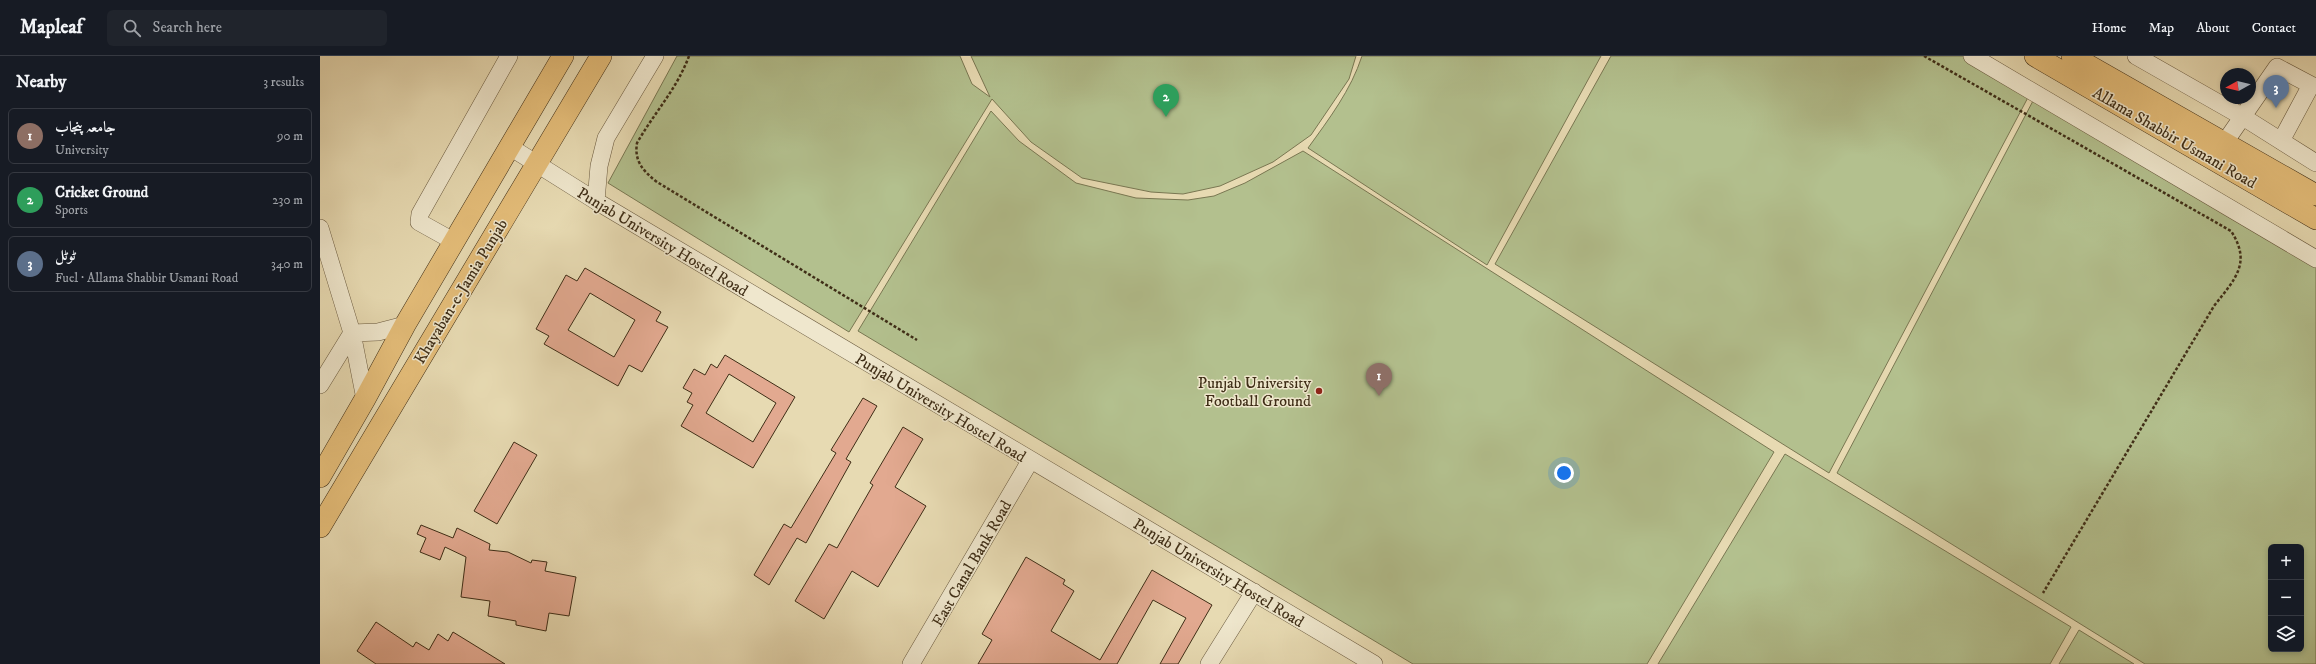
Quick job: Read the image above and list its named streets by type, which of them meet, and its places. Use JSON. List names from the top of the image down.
{
  "streets": {
    "main road": ["Allama Shabbir Usmani Road", "Khayaban-e-Jamia Punjab"],
    "street": ["Punjab University Hostel Road", "East Canal Bank Road"]
  },
  "crossings": [
    ["Punjab University Hostel Road", "Khayaban-e-Jamia Punjab"],
    ["Punjab University Hostel Road", "East Canal Bank Road"]
  ],
  "places": ["Punjab University Football Ground"],
  "north": "left",
  "page": {
    "header": "Mapleaf",
    "search": "Search here",
    "nav": [
      "Home",
      "Map",
      "About",
      "Contact"
    ],
    "heading": ["Nearby", "3 results"],
    "pins": ["3", "2", "1"],
    "list": [
      {
        "mark": "1",
        "name": "جامعہ پنجاب",
        "note": "University",
        "value": "90 m"
      },
      {
        "mark": "2",
        "name": "Cricket Ground",
        "note": "Sports",
        "value": "230 m"
      },
      {
        "mark": "3",
        "name": "ٹوٹل",
        "note": "Fuel · Allama Shabbir Usmani Road",
        "value": "340 m"
      }
    ],
    "map_buttons": ["+", "−"]
  }
}
